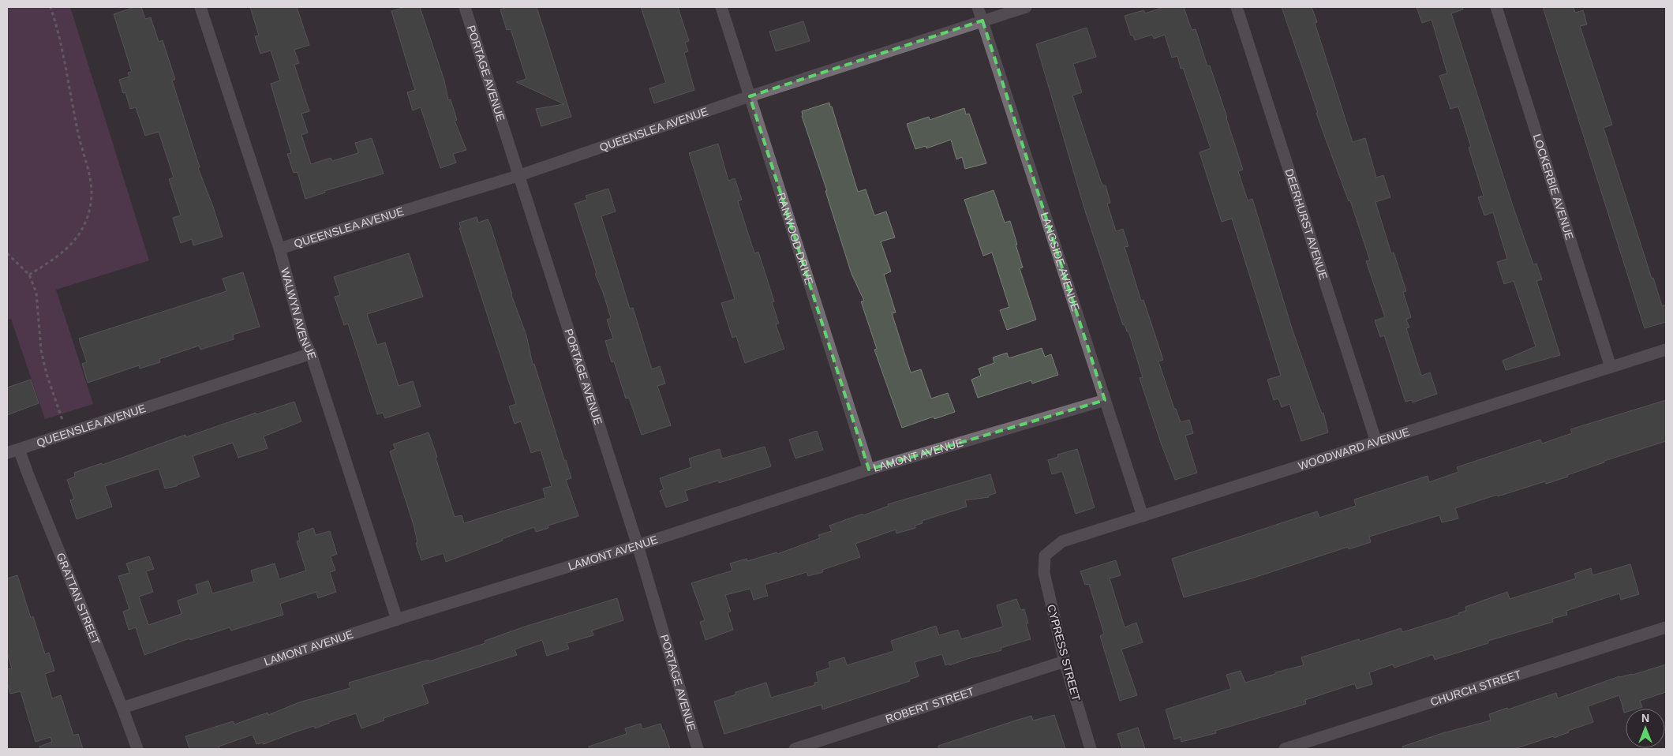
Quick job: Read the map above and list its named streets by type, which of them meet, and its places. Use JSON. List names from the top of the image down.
{
  "streets": {
    "street": [
      "PORTAGE AVENUE",
      "QUEENSLEA AVENUE",
      "LOCKERBIE AVENUE",
      "DEERHURST AVENUE",
      "RANWOOD DRIVE",
      "LANGSIDE AVENUE",
      "WALWYN AVENUE",
      "WOODWARD AVENUE",
      "LAMONT AVENUE",
      "GRATTAN STREET",
      "CYPRESS STREET",
      "CHURCH STREET",
      "ROBERT STREET"
    ]
  },
  "crossings": [
    ["PORTAGE AVENUE", "QUEENSLEA AVENUE"],
    ["PORTAGE AVENUE", "LAMONT AVENUE"],
    ["QUEENSLEA AVENUE", "RANWOOD DRIVE"],
    ["QUEENSLEA AVENUE", "LANGSIDE AVENUE"],
    ["QUEENSLEA AVENUE", "WALWYN AVENUE"],
    ["QUEENSLEA AVENUE", "GRATTAN STREET"],
    ["LOCKERBIE AVENUE", "WOODWARD AVENUE"],
    ["DEERHURST AVENUE", "WOODWARD AVENUE"],
    ["RANWOOD DRIVE", "LAMONT AVENUE"],
    ["LANGSIDE AVENUE", "WOODWARD AVENUE"],
    ["LANGSIDE AVENUE", "LAMONT AVENUE"],
    ["WALWYN AVENUE", "LAMONT AVENUE"],
    ["WOODWARD AVENUE", "CYPRESS STREET"],
    ["LAMONT AVENUE", "GRATTAN STREET"],
    ["CYPRESS STREET", "ROBERT STREET"]
  ],
  "north": "top"
}
